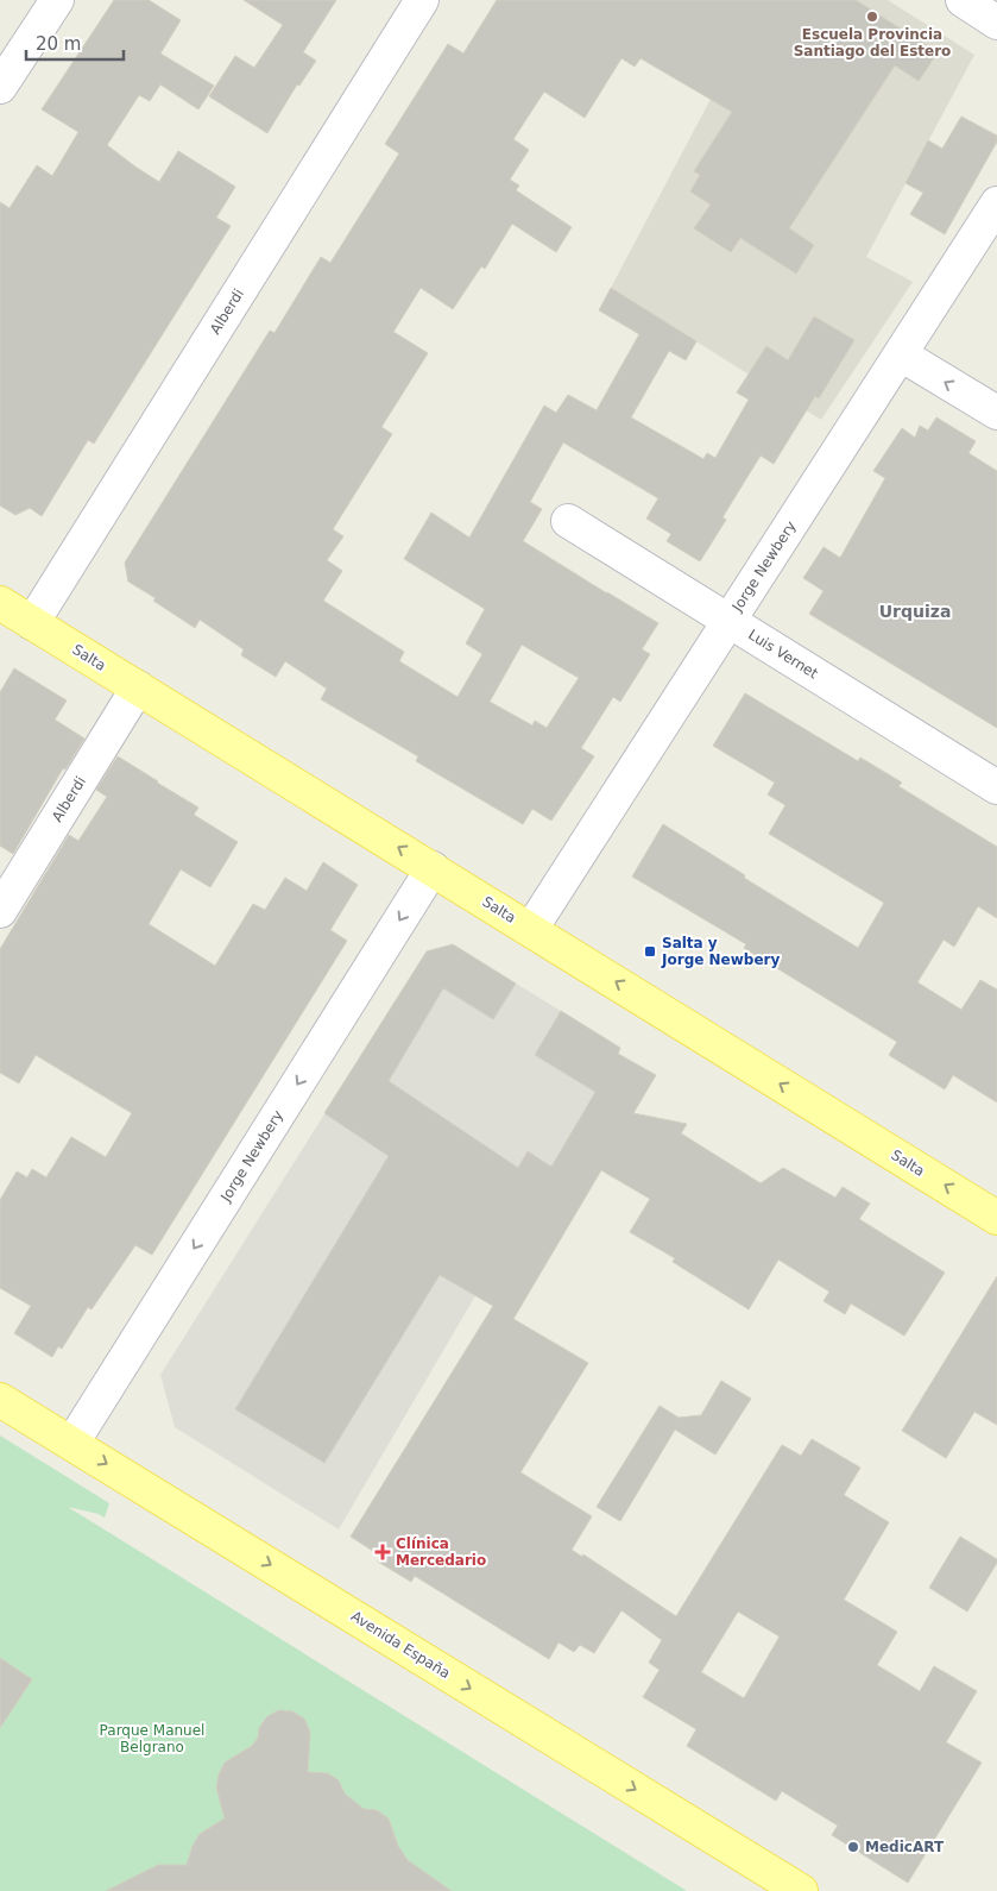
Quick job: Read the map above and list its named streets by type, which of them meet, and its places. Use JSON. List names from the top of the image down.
{
  "streets": {
    "main road": ["Salta", "Avenida España"],
    "street": ["Alberdi", "Jorge Newbery", "Luis Vernet"]
  },
  "crossings": [
    ["Alberdi", "Salta"],
    ["Jorge Newbery", "Luis Vernet"],
    ["Jorge Newbery", "Salta"],
    ["Jorge Newbery", "Avenida España"]
  ],
  "one_way": ["Jorge Newbery", "Salta", "Avenida España"],
  "districts": ["Urquiza"],
  "parks": ["Parque Manuel Belgrano"],
  "places": {
    "other": ["Escuela Provincia Santiago del Estero", "MedicART"],
    "transit": ["Salta y Jorge Newbery"],
    "health": ["Clínica Mercedario"]
  },
  "scale_bar": "20 m"
}
